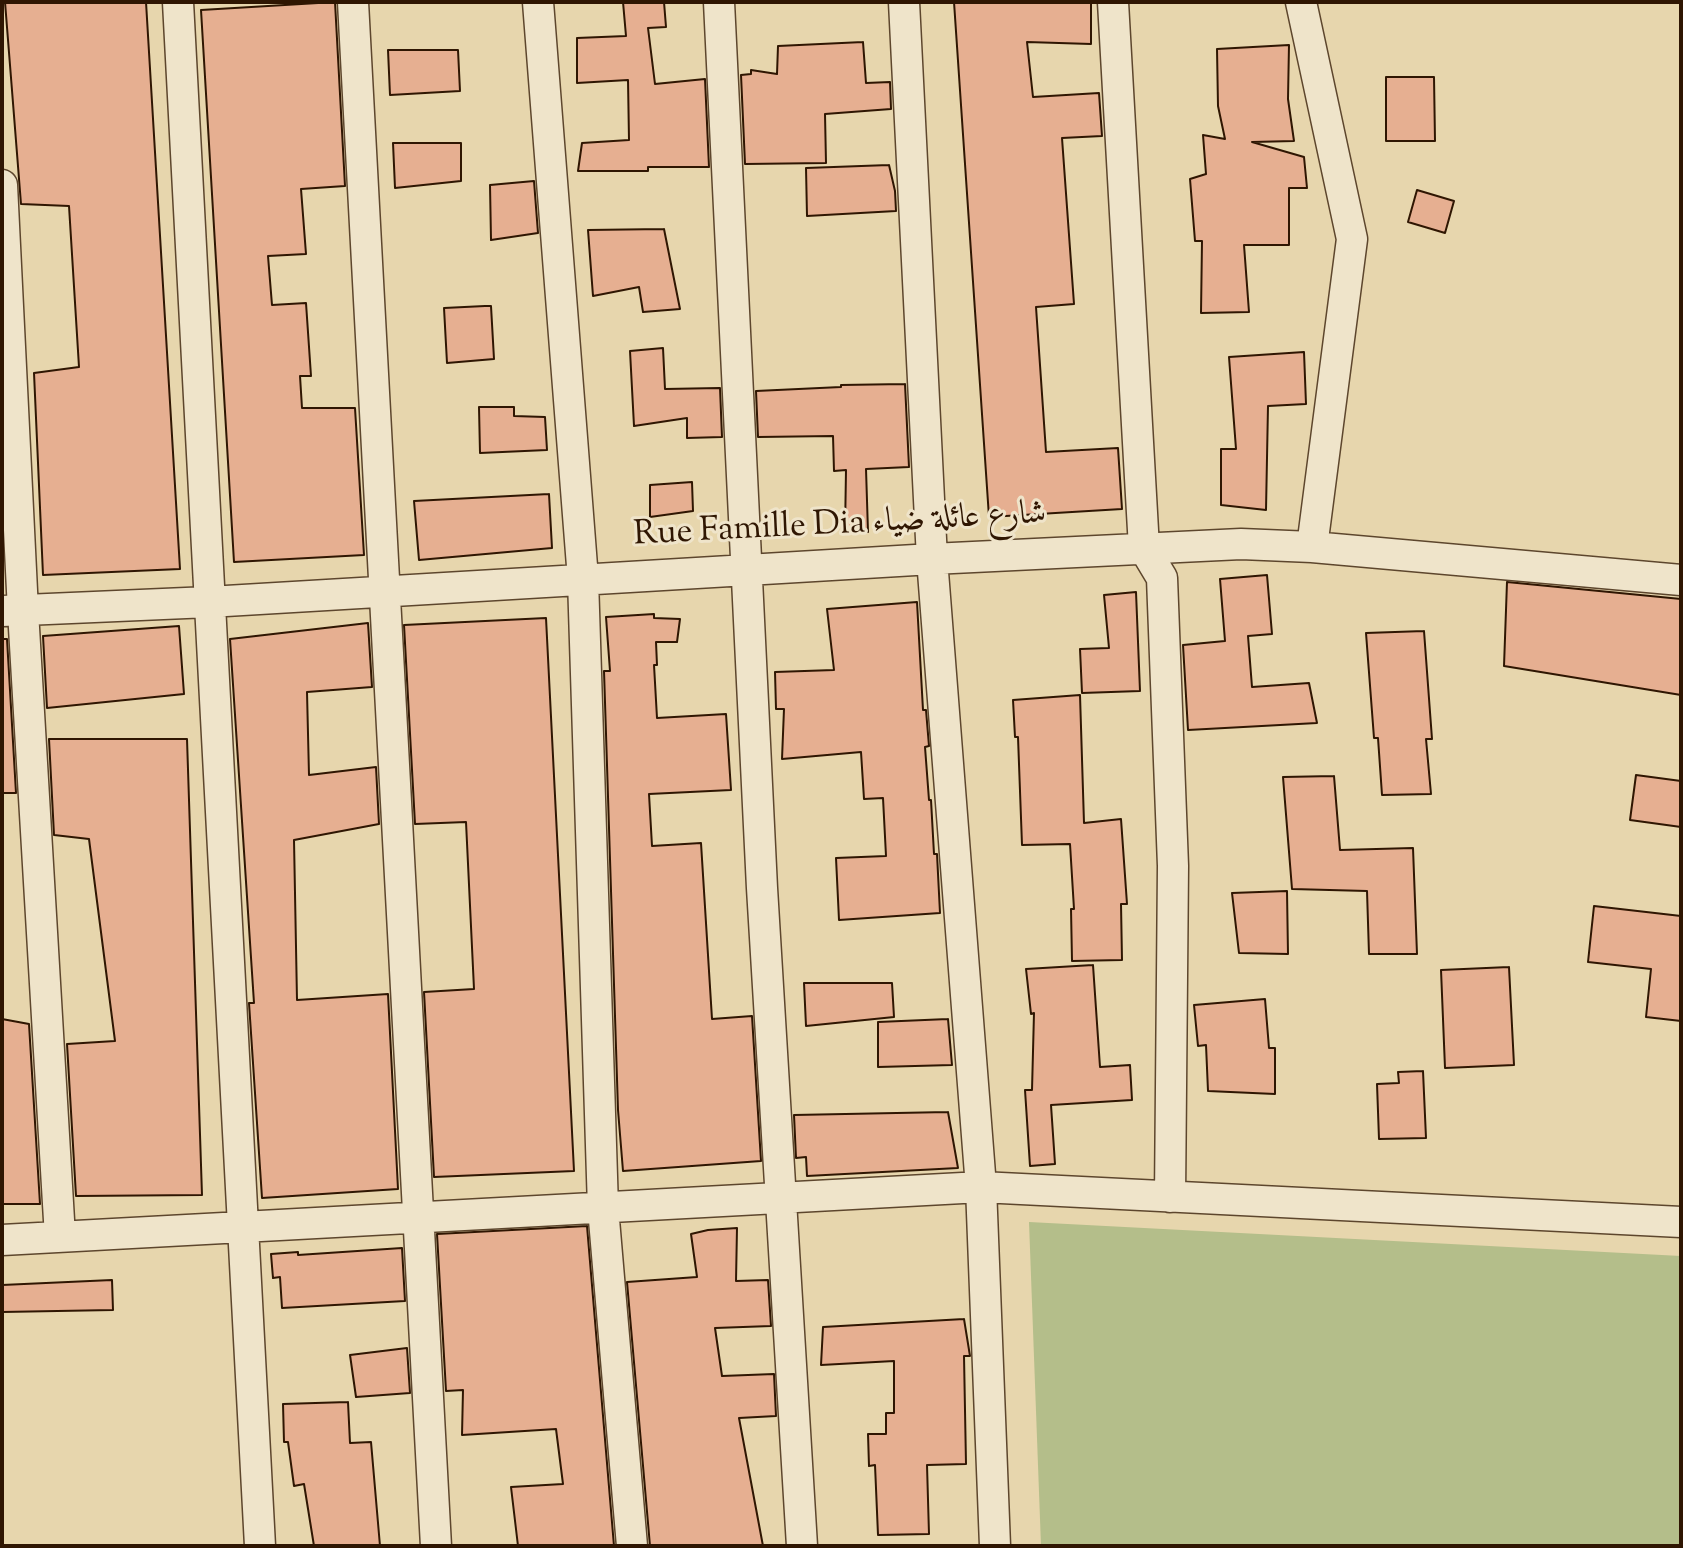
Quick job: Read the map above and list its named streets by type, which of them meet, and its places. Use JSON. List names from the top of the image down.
{
  "streets": {
    "street": ["Rue Famille Dia شارع عائلة ضياء"]
  }
}
